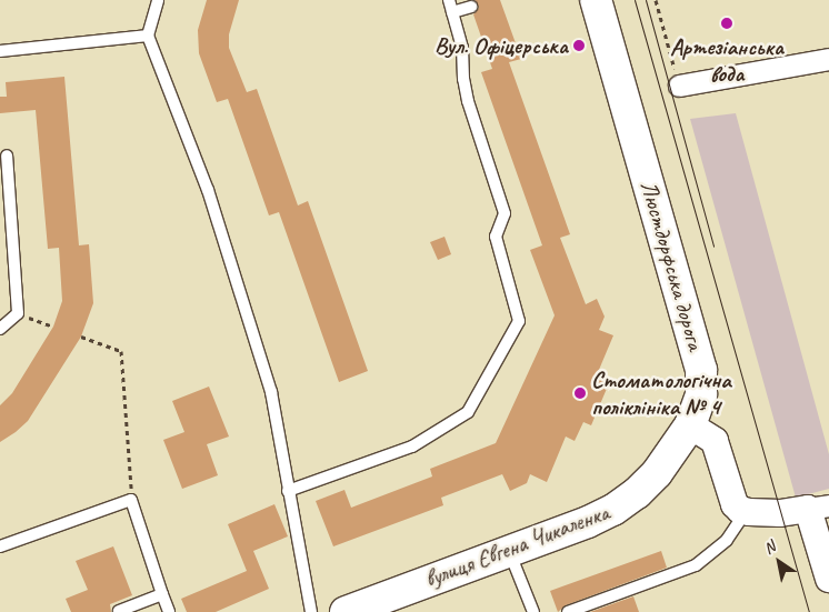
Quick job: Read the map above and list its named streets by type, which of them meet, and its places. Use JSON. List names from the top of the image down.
{
  "streets": {
    "main road": ["Люстдорфська дорога", "вулиця Євгена Чикаленка"]
  },
  "crossings": [
    ["Люстдорфська дорога", "вулиця Євгена Чикаленка"]
  ],
  "places": ["Артезіанська вода", "Вул. Офіцерська", "Стоматологічна поліклініка № 4"],
  "north": "top left"
}
